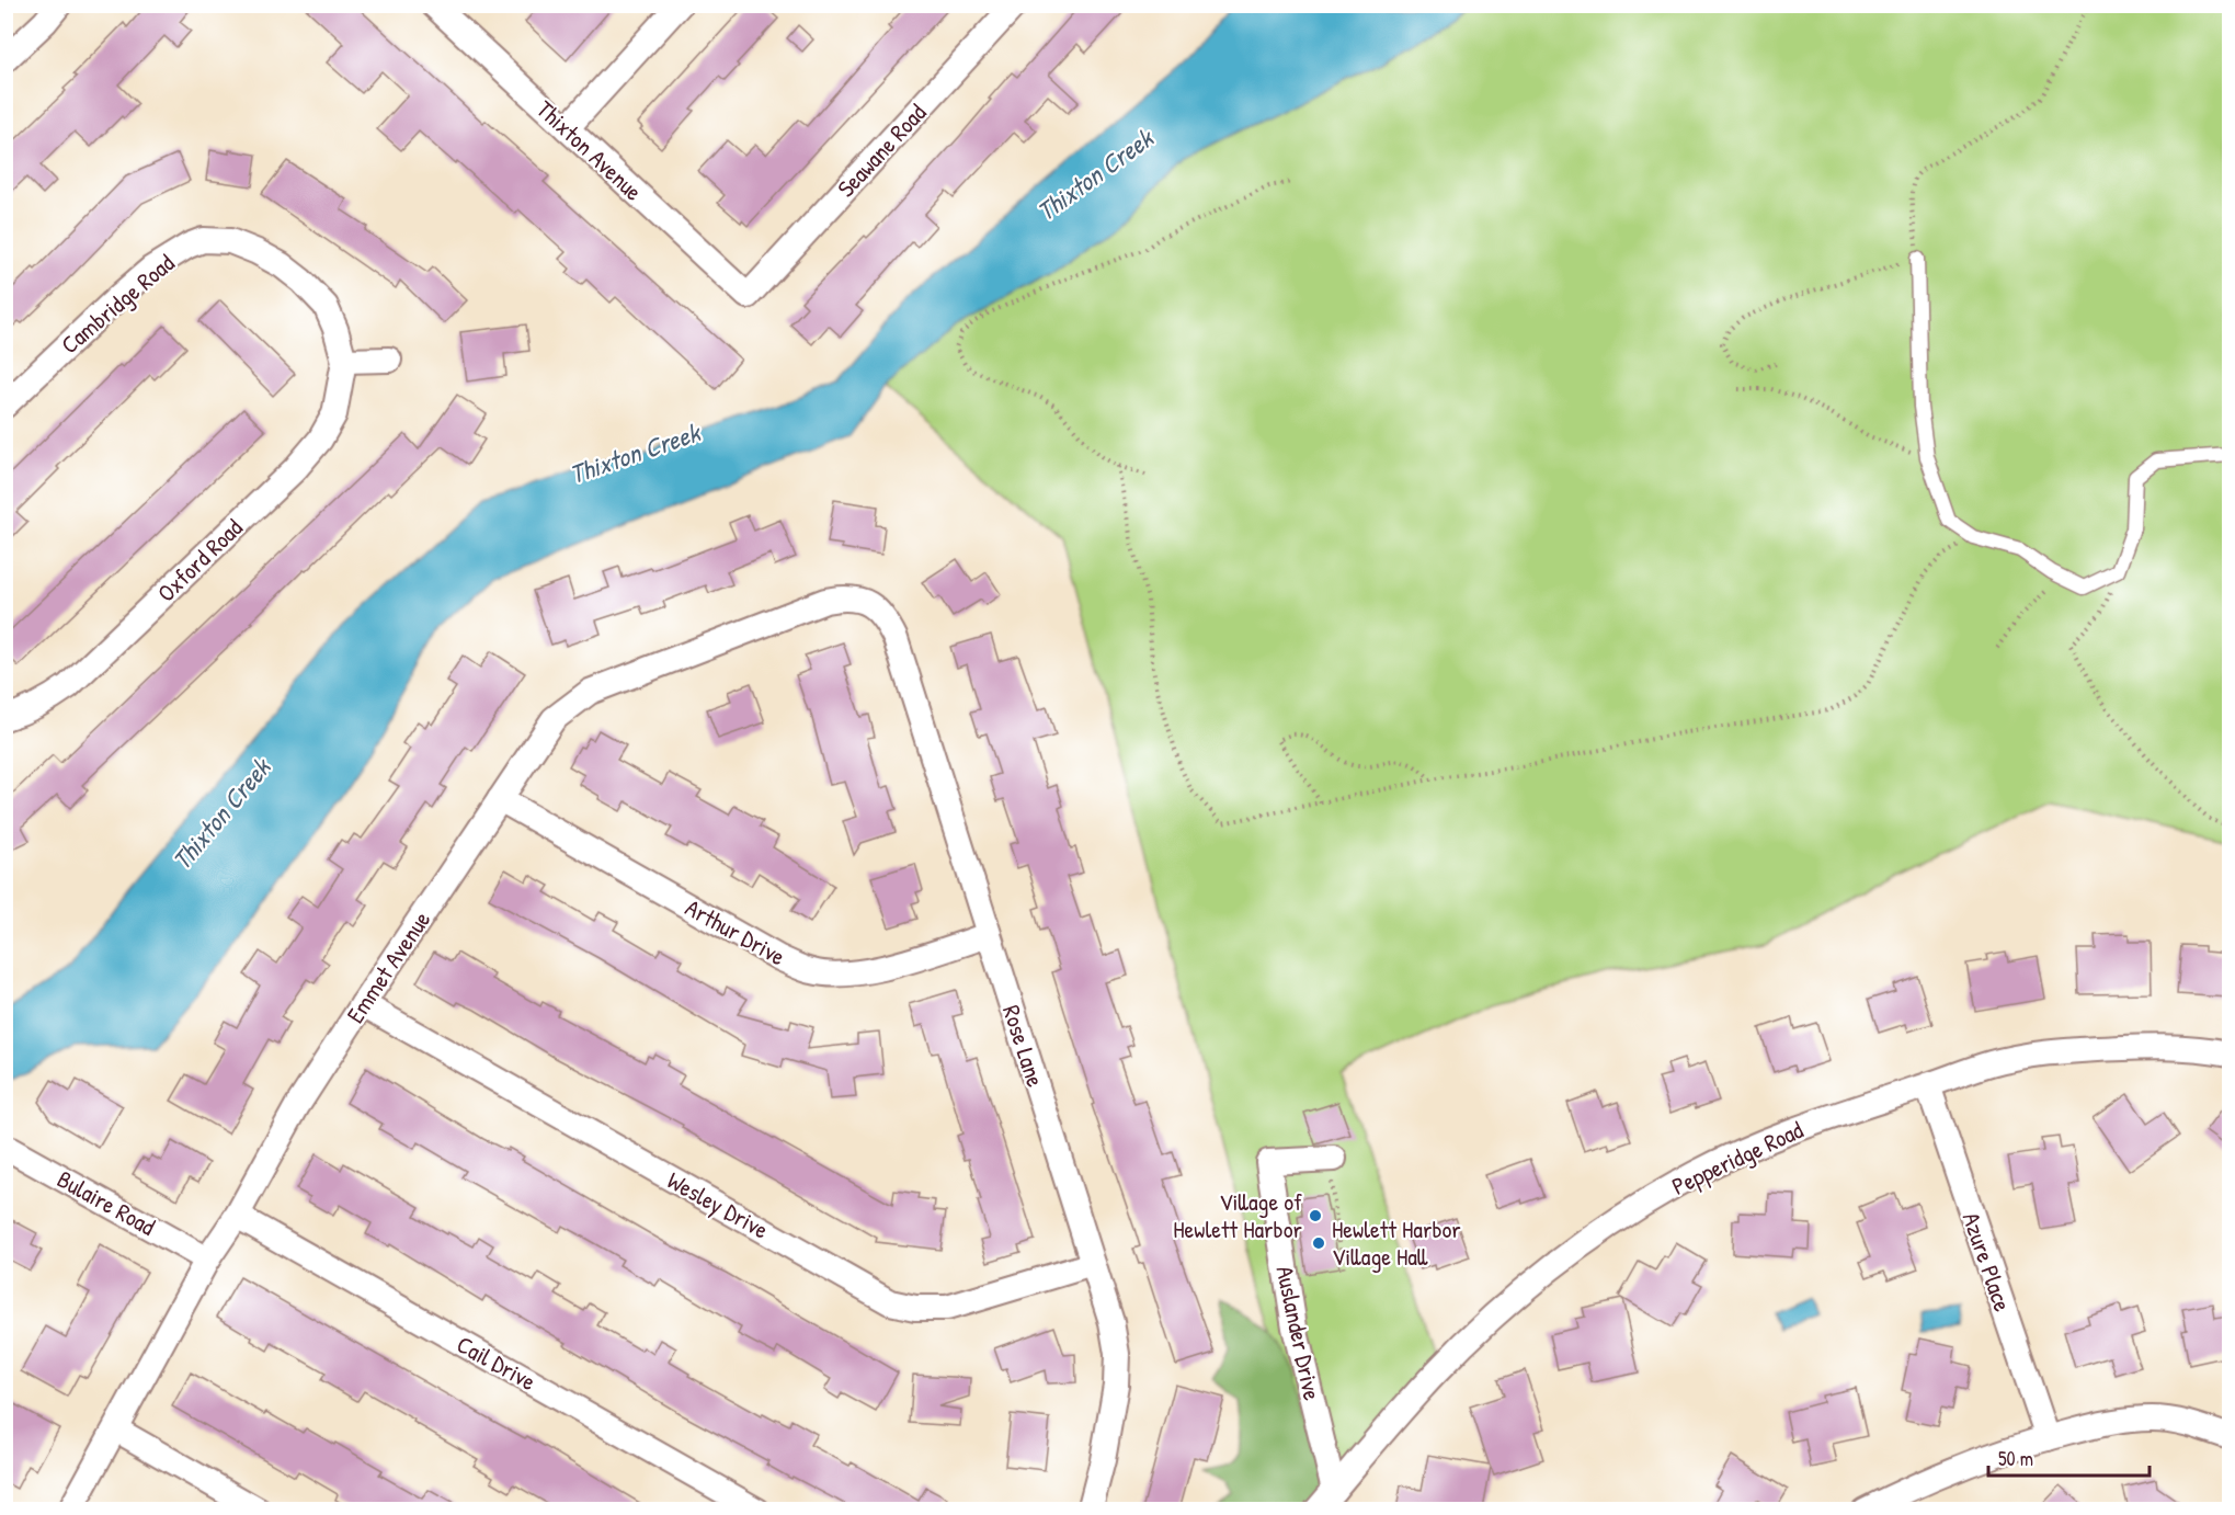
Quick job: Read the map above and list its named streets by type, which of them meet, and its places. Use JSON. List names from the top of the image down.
{
  "streets": {
    "street": [
      "Thixton Avenue",
      "Seawane Road",
      "Cambridge Road",
      "Oxford Road",
      "Arthur Drive",
      "Emmet Avenue",
      "Rose Lane",
      "Pepperidge Road",
      "Bulaire Road",
      "Wesley Drive",
      "Azure Place",
      "Auslander Drive",
      "Cail Drive"
    ]
  },
  "crossings": [
    ["Thixton Avenue", "Seawane Road"],
    ["Cambridge Road", "Oxford Road"],
    ["Arthur Drive", "Emmet Avenue"],
    ["Arthur Drive", "Rose Lane"],
    ["Emmet Avenue", "Rose Lane"],
    ["Emmet Avenue", "Bulaire Road"],
    ["Emmet Avenue", "Wesley Drive"],
    ["Emmet Avenue", "Cail Drive"],
    ["Rose Lane", "Wesley Drive"],
    ["Pepperidge Road", "Azure Place"],
    ["Pepperidge Road", "Auslander Drive"]
  ],
  "water": ["Thixton Creek"],
  "places": ["Village of Hewlett Harbor", "Hewlett Harbor Village Hall"],
  "scale_bar": "50 m"
}
